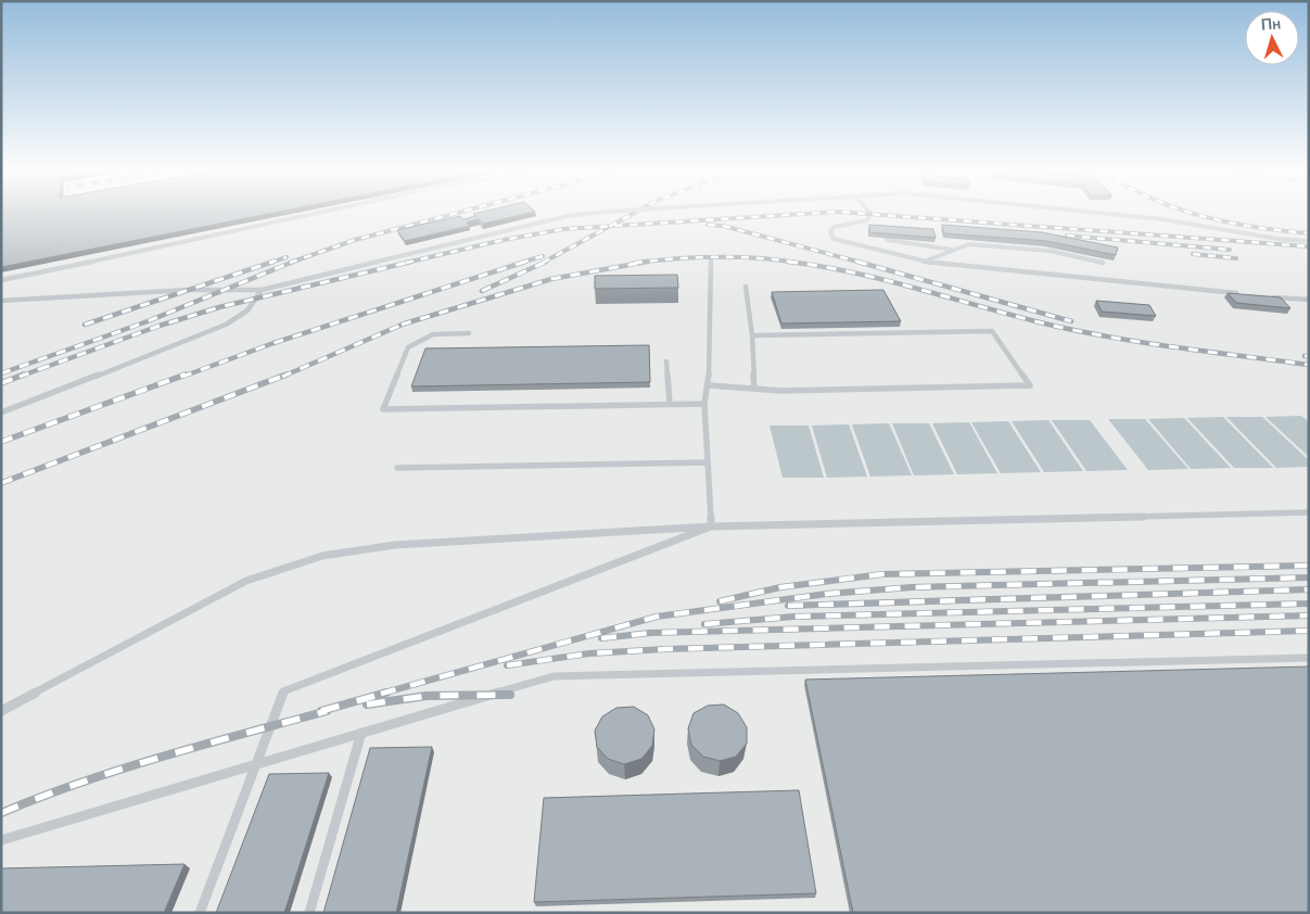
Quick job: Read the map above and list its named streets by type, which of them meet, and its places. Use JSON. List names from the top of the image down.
{
  "north": "top"
}
